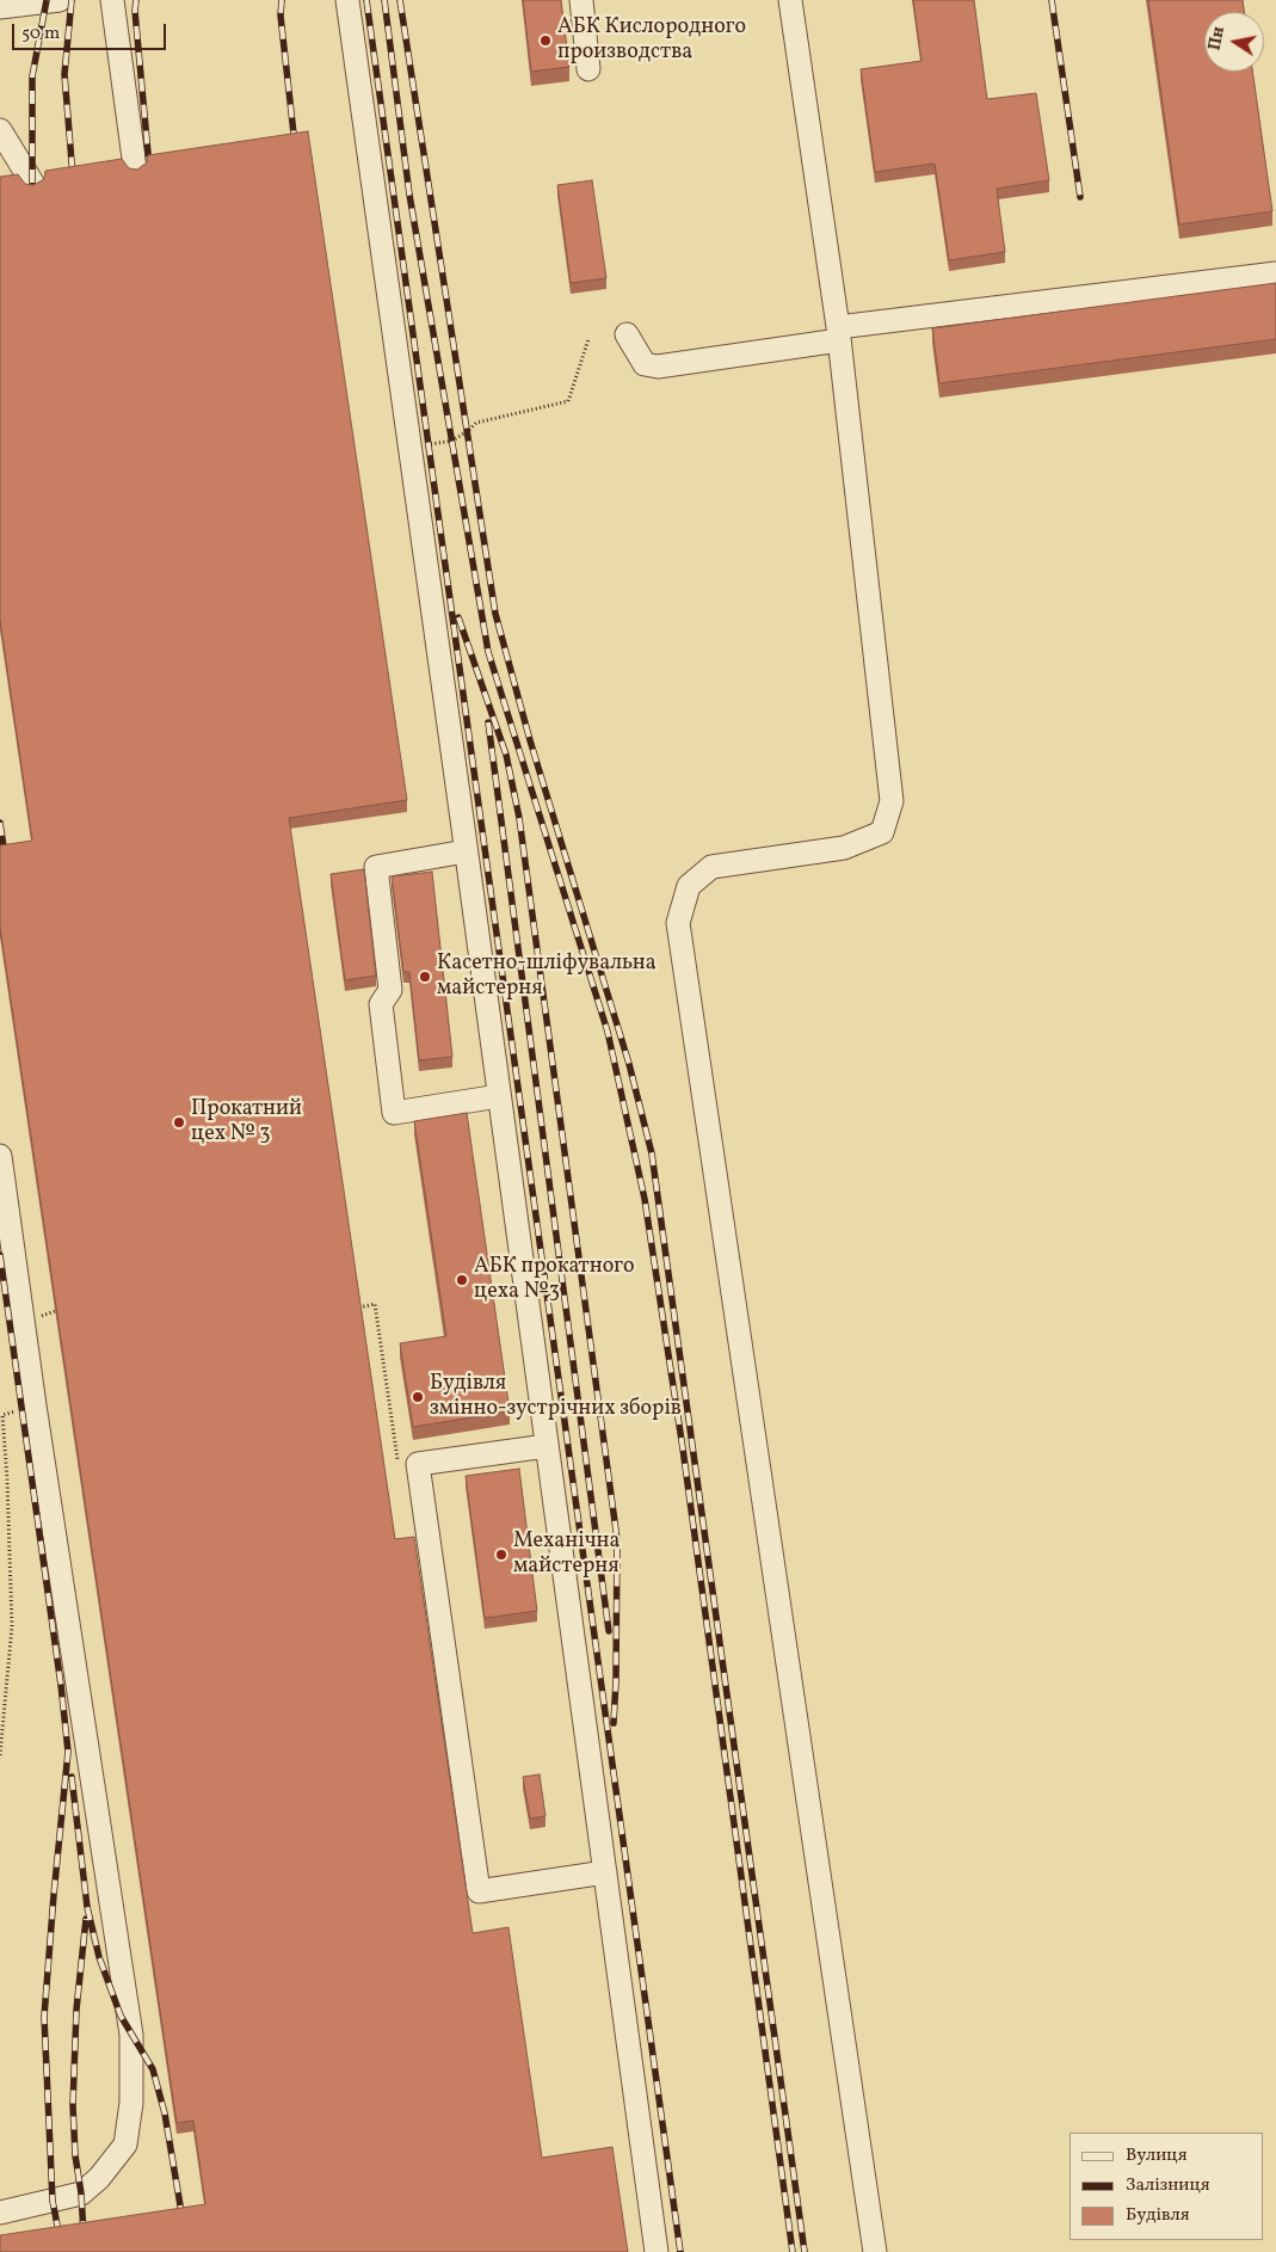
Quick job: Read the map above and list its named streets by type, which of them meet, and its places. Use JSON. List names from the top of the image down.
{
  "places": [
    "АБК Кислородного производства",
    "Касетно-шліфувальна майстерня",
    "Прокатний цех № 3",
    "АБК прокатного цеха №3",
    "Будівля змінно-зустрічних зборів",
    "Механічна майстерня"
  ],
  "legend": ["Вулиця", "Залізниця", "Будівля"],
  "scale_bar": "50 m",
  "north": "left"
}
